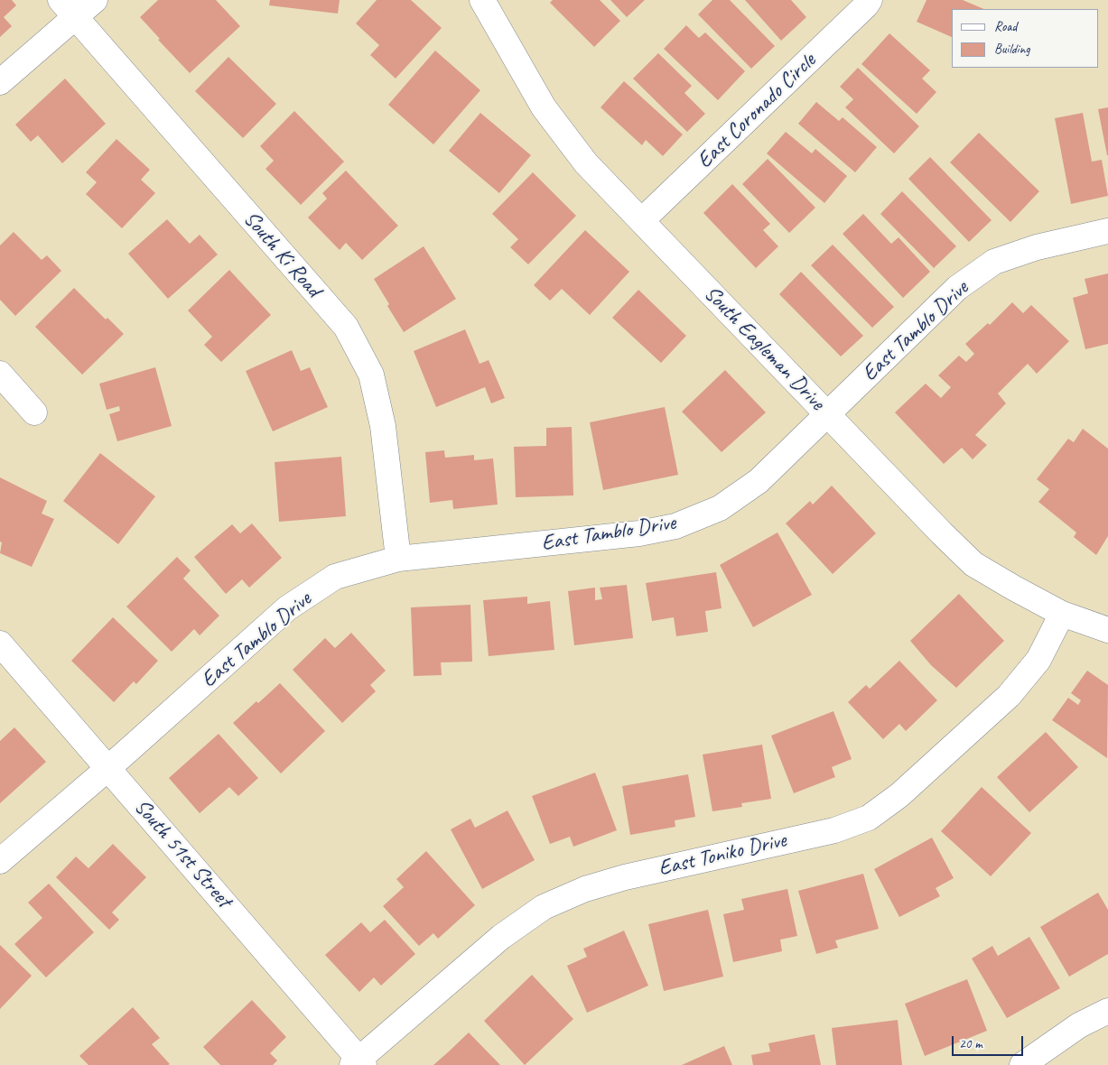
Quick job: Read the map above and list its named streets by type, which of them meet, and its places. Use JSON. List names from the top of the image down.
{
  "streets": {
    "street": [
      "East Coronado Circle",
      "South Ki Road",
      "East Tamblo Drive",
      "South Eagleman Drive",
      "South 51st Street",
      "East Toniko Drive"
    ]
  },
  "crossings": [
    ["East Coronado Circle", "South Eagleman Drive"],
    ["South Ki Road", "East Tamblo Drive"],
    ["East Tamblo Drive", "South Eagleman Drive"],
    ["East Tamblo Drive", "South 51st Street"],
    ["South Eagleman Drive", "East Toniko Drive"],
    ["South 51st Street", "East Toniko Drive"]
  ],
  "legend": ["Road", "Building"],
  "scale_bar": "20 m"
}
